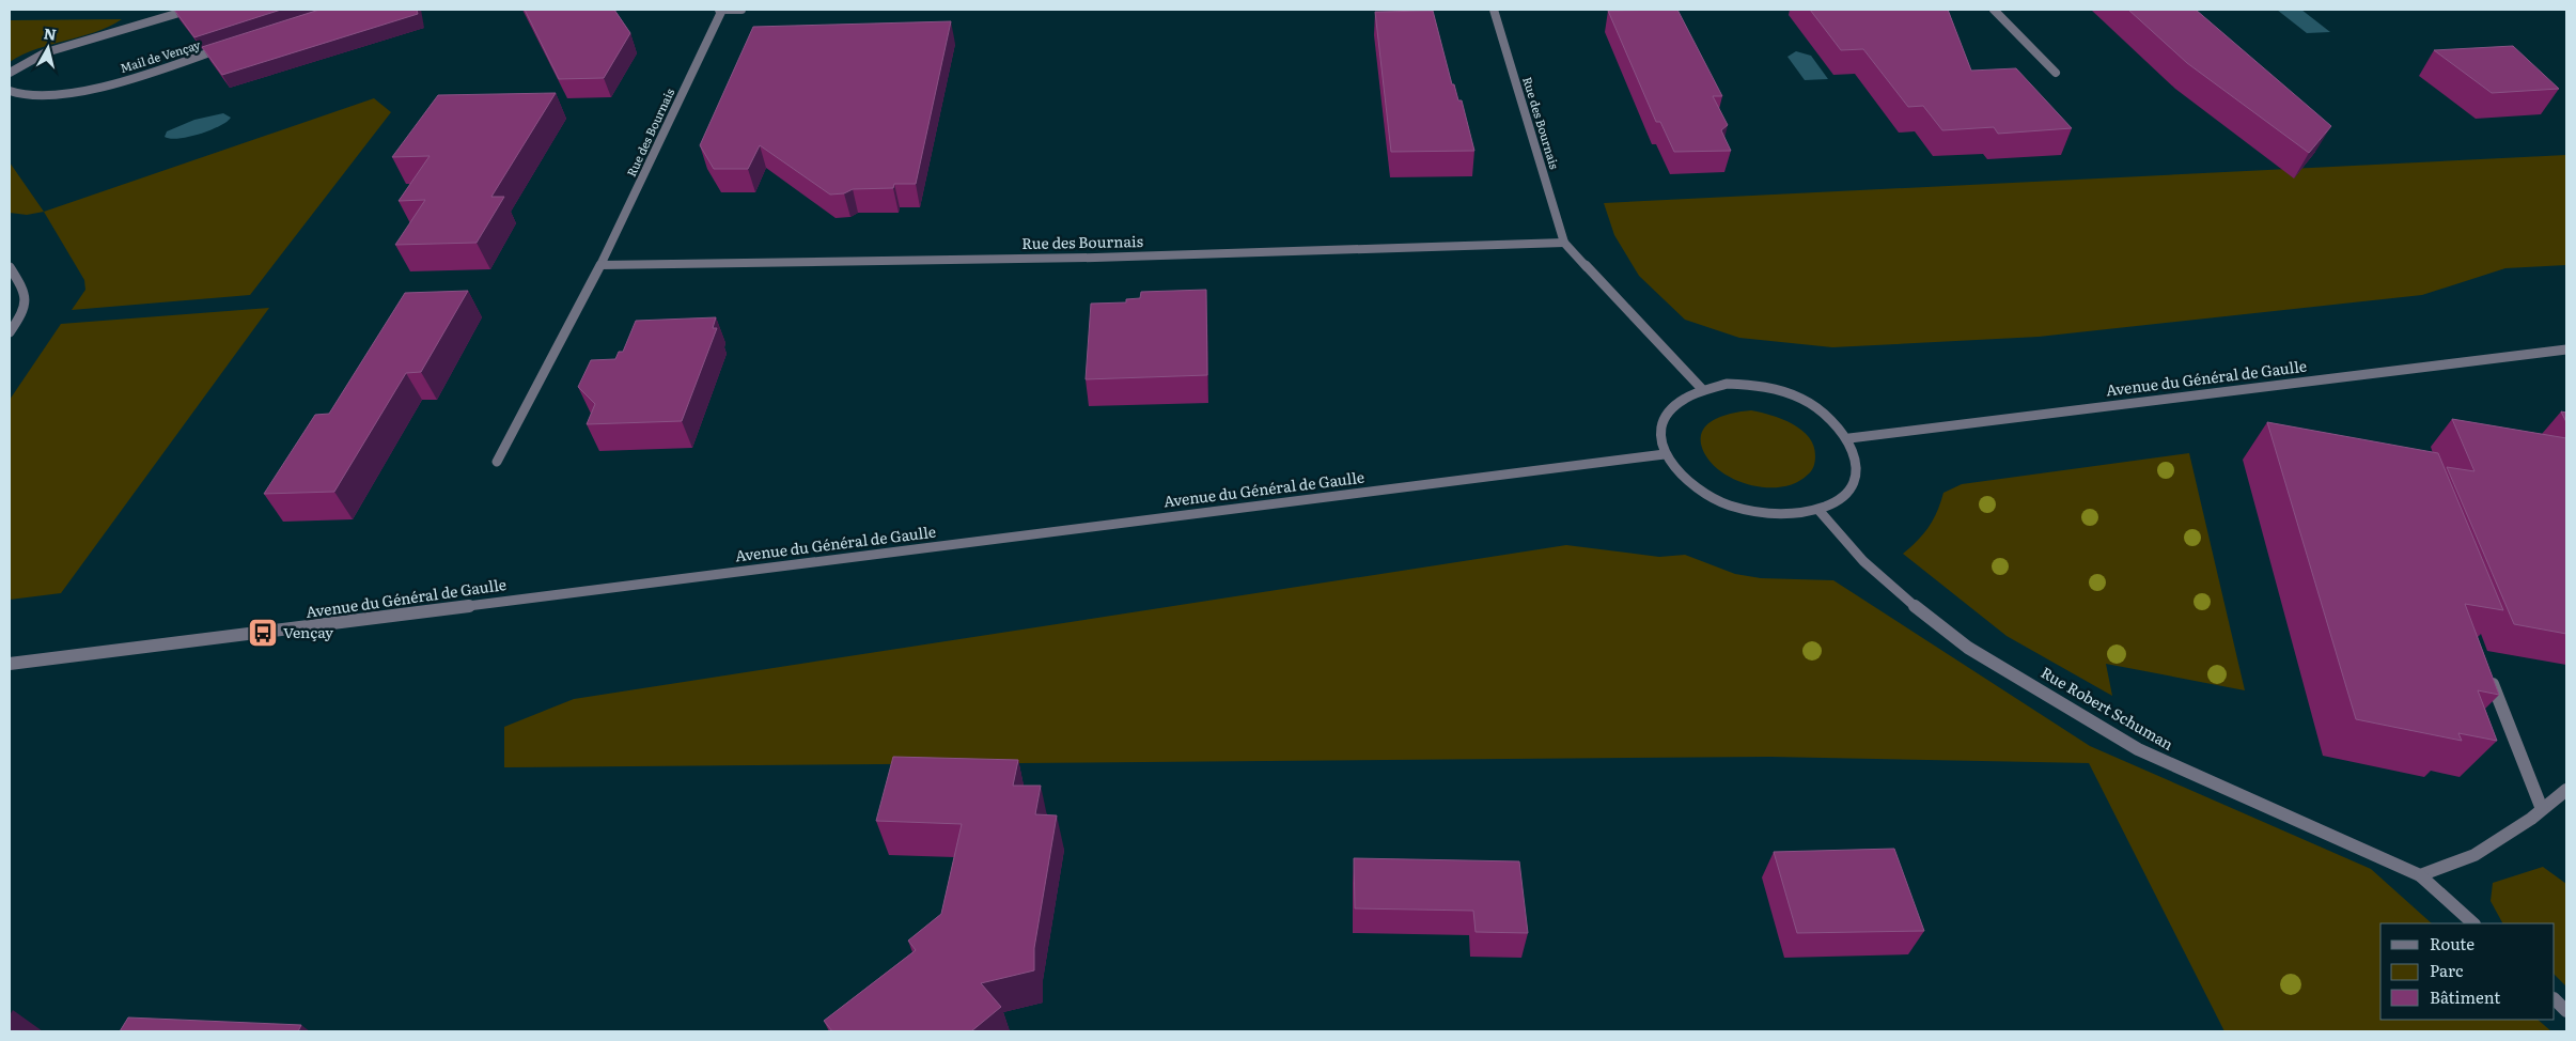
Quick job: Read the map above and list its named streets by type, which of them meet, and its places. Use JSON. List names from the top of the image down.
{
  "streets": {
    "street": [
      "Mail de Vençay",
      "Rue des Bournais",
      "Avenue du Général de Gaulle",
      "Rue Robert Schuman"
    ]
  },
  "crossings": [
    ["Rue des Bournais", "Avenue du Général de Gaulle"],
    ["Rue des Bournais", "Rue Robert Schuman"],
    ["Avenue du Général de Gaulle", "Rue Robert Schuman"]
  ],
  "places": {
    "bus stop": ["Vençay"]
  },
  "legend": ["Route", "Parc", "Bâtiment"],
  "north": "top"
}
